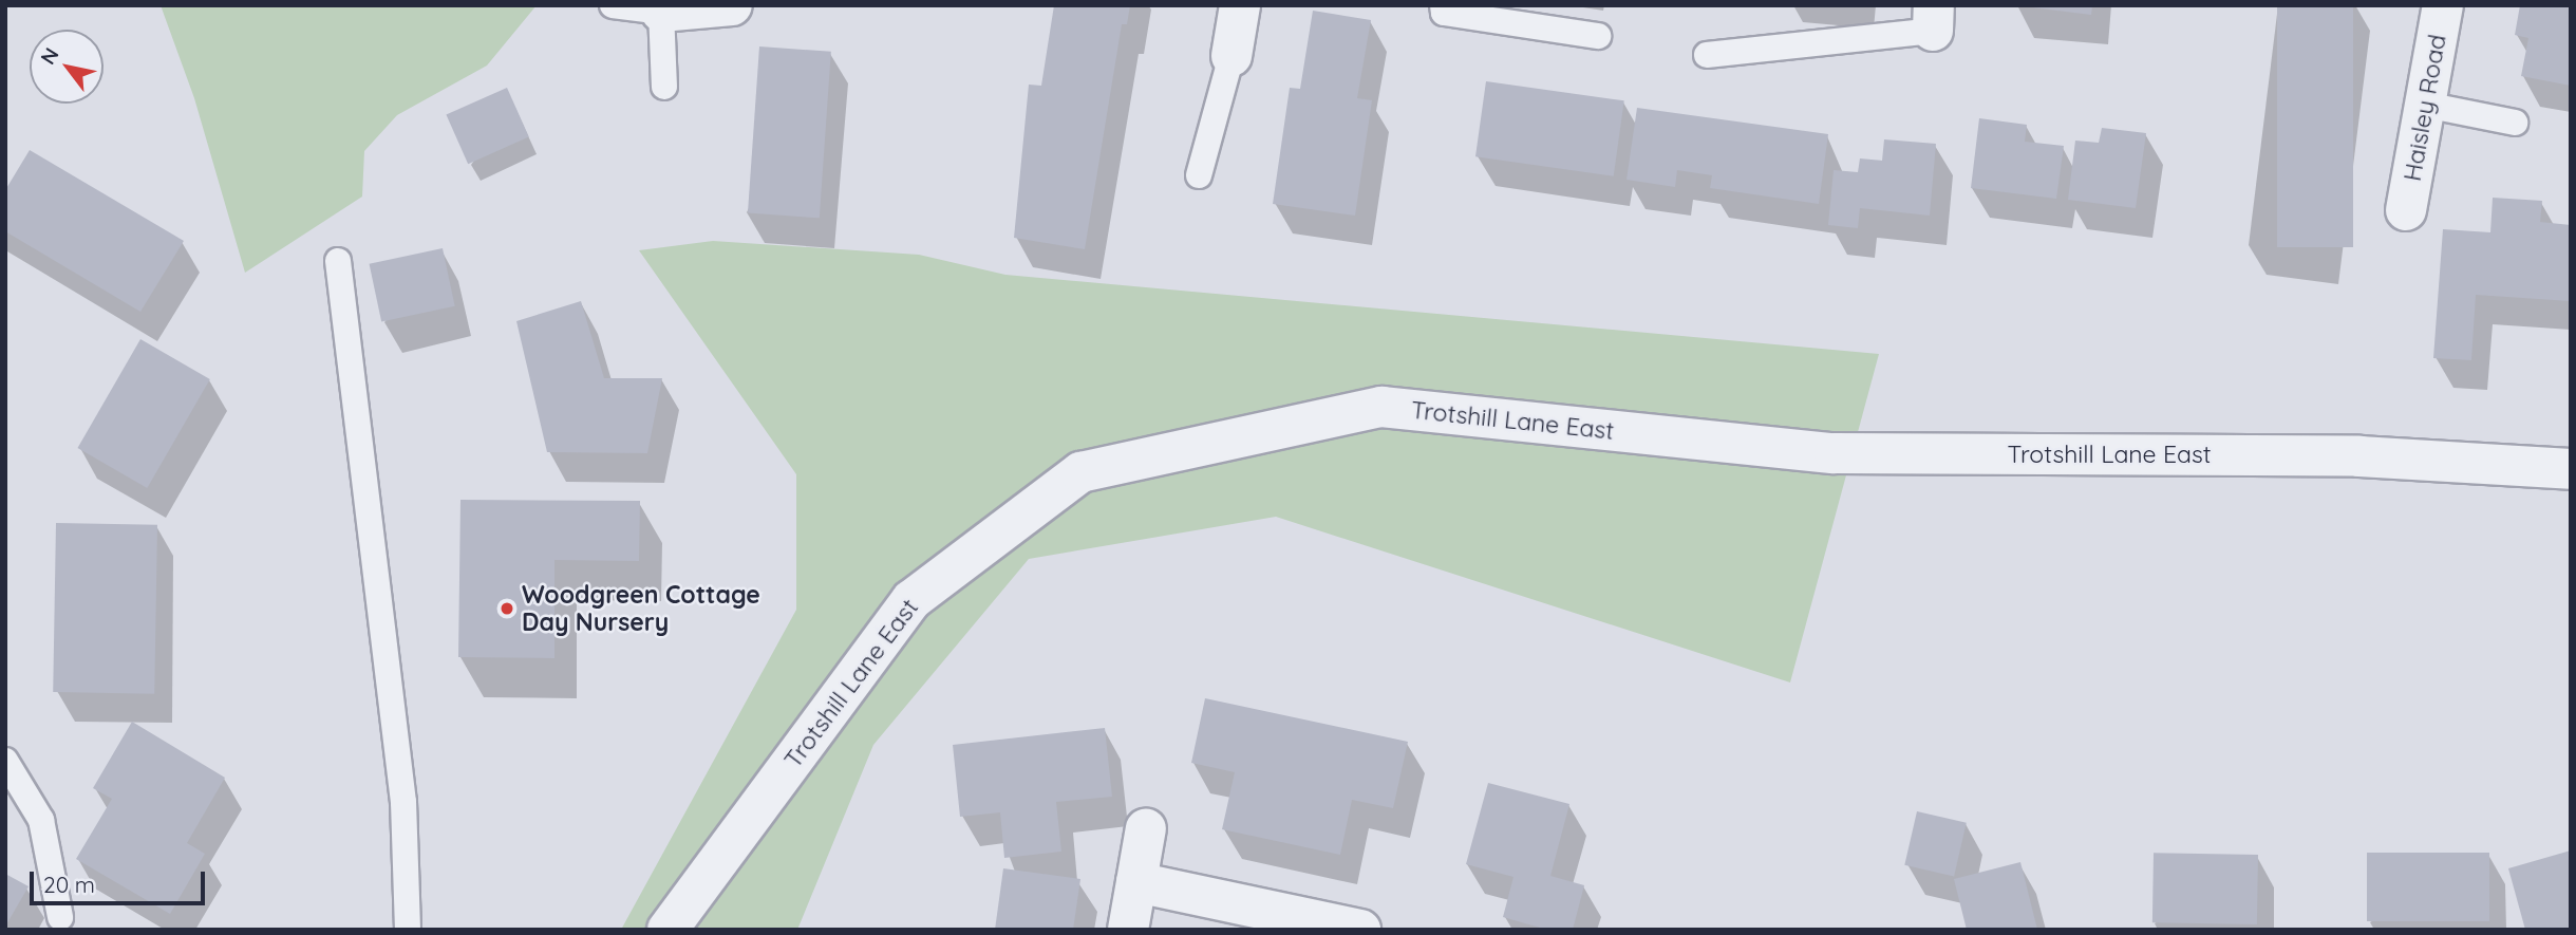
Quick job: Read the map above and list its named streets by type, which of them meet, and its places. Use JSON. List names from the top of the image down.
{
  "streets": {
    "street": ["Haisley Road", "Trotshill Lane East"]
  },
  "places": ["Woodgreen Cottage Day Nursery"],
  "scale_bar": "20 m",
  "north": "top left"
}
